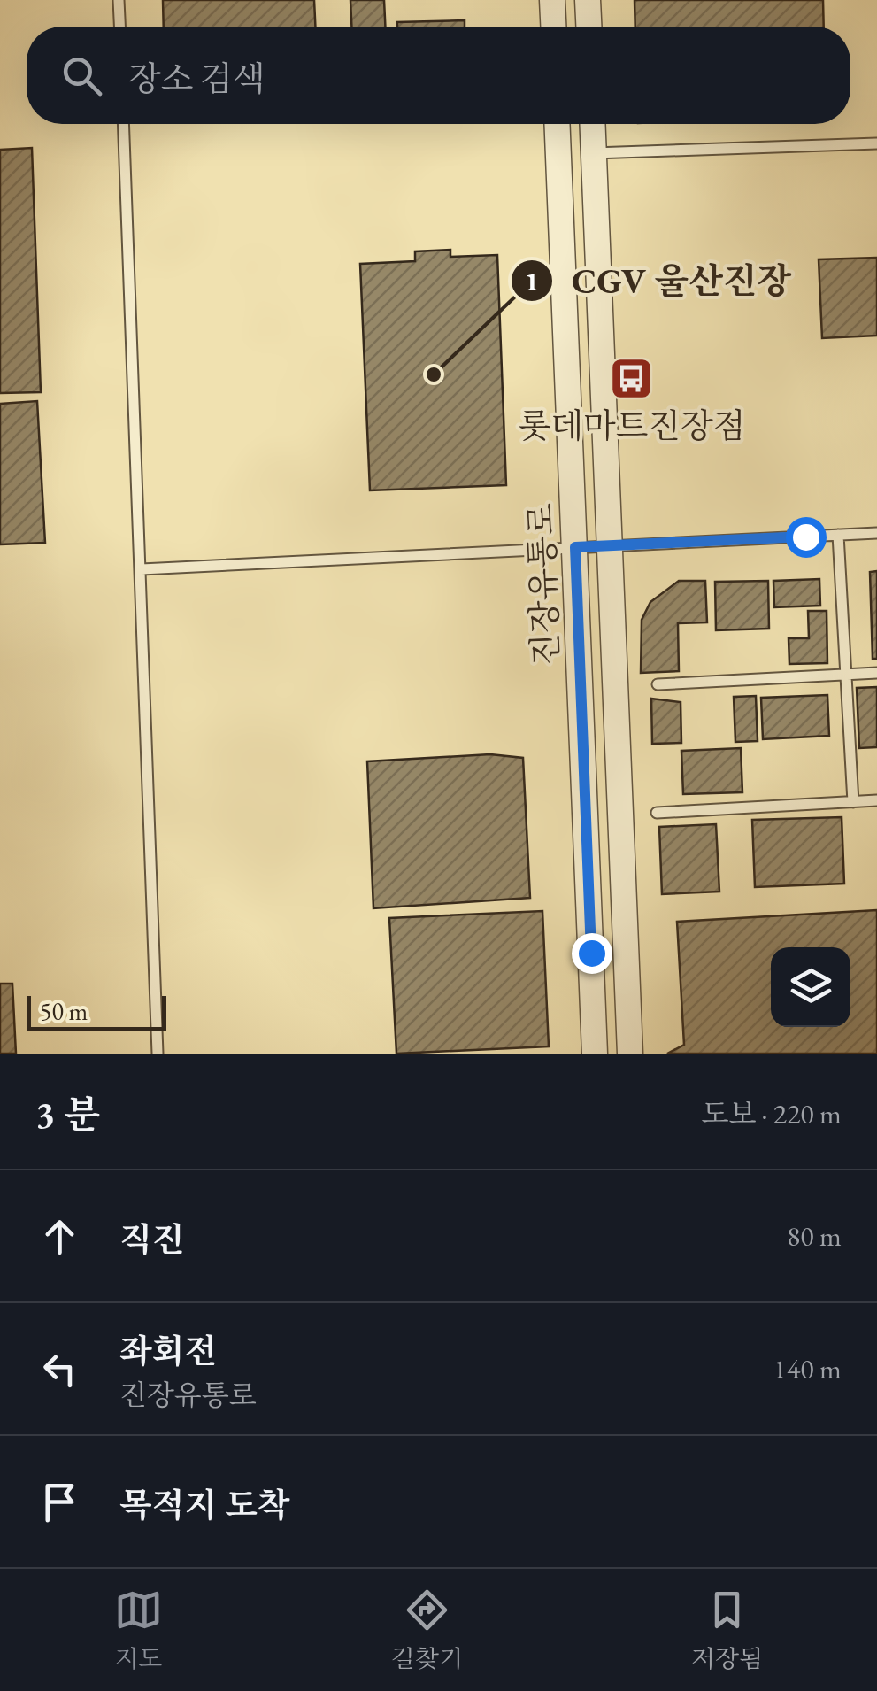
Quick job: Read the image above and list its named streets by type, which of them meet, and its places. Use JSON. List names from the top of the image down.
{
  "streets": {
    "street": ["진장유통로"]
  },
  "places": {
    "other": ["CGV 울산진장"],
    "bus stop": ["롯데마트진장점"]
  },
  "scale_bar": "50 m",
  "page": {
    "search": "장소 검색",
    "scale": "50 m",
    "heading": ["3 분", "도보 · 220 m"],
    "list": [
      ["직진", "80 m"],
      ["좌회전", "진장유통로", "140 m"],
      "목적지 도착"
    ],
    "nav": ["지도", "길찾기", "저장됨"]
  }
}
